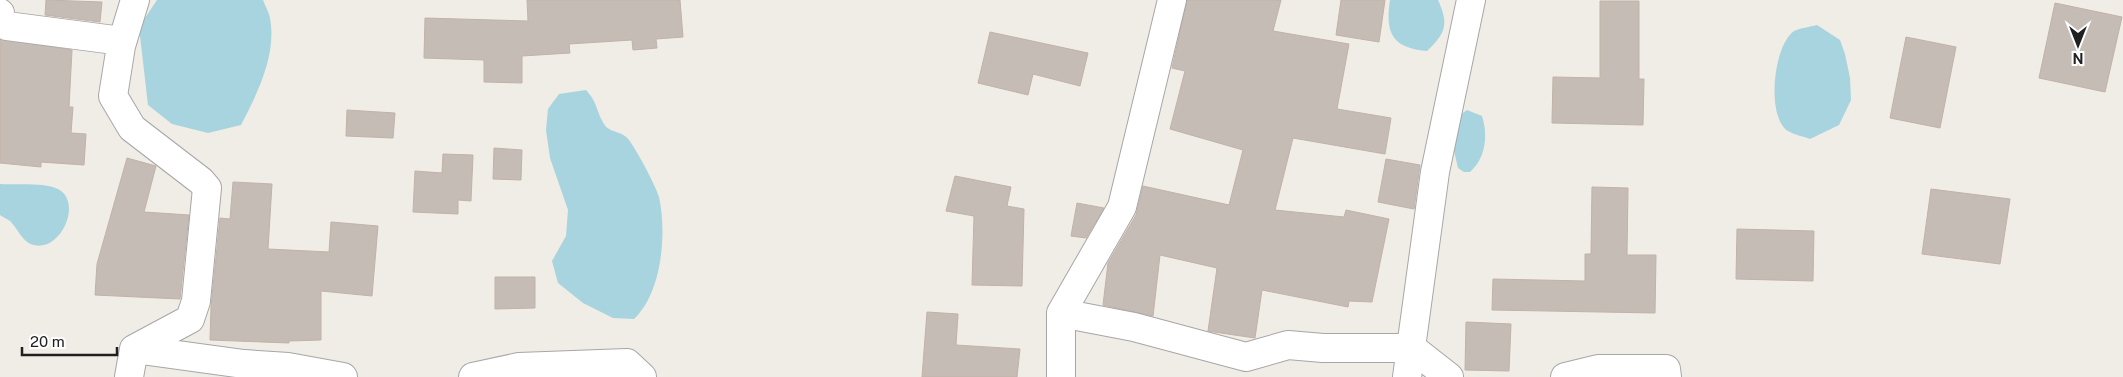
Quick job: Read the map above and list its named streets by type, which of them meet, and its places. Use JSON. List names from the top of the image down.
{
  "scale_bar": "20 m",
  "north": "bottom"
}
